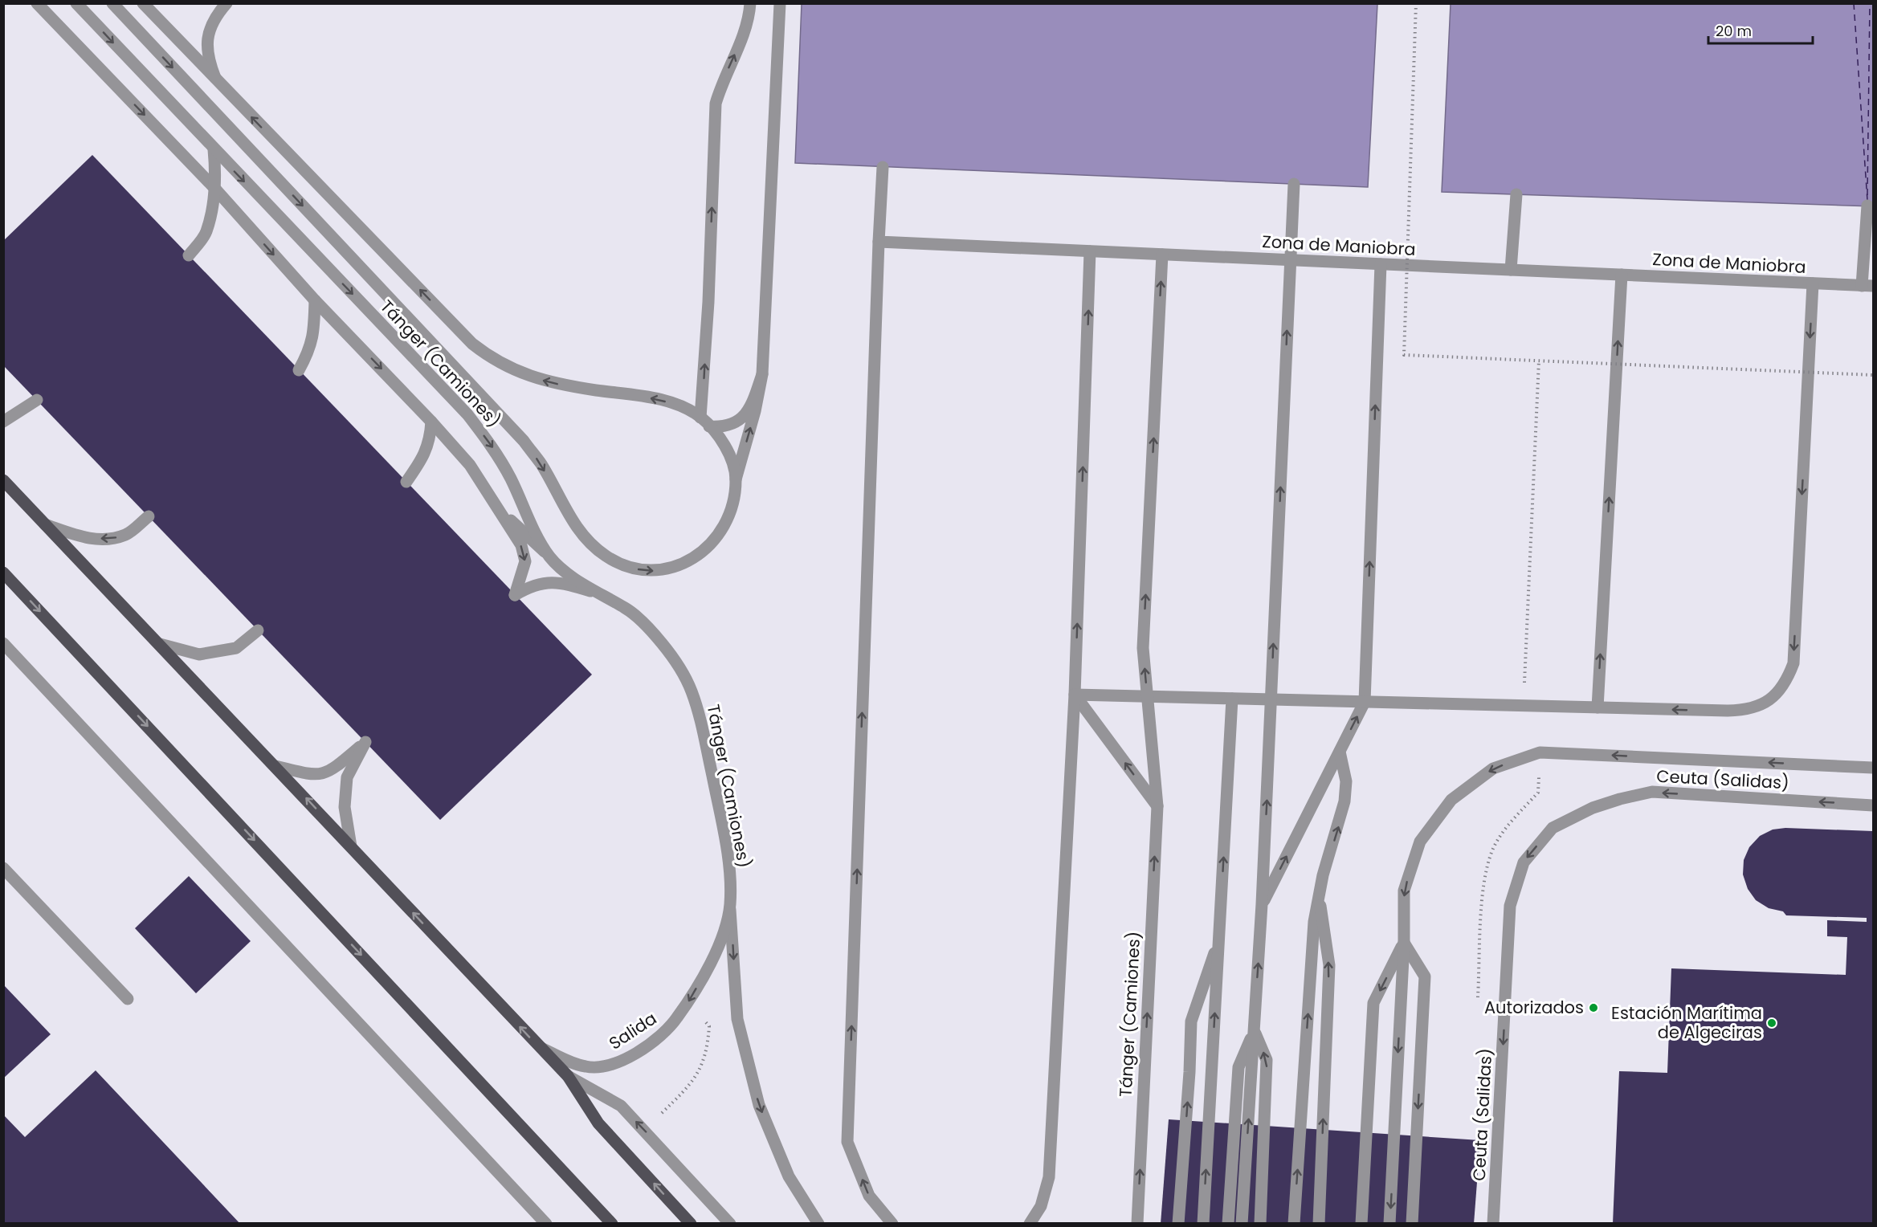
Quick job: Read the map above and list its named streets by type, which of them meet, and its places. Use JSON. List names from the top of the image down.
{
  "streets": {
    "street": [
      "Zona de Maniobra",
      "Tánger (Camiones)",
      "Ceuta (Salidas)",
      "Salida"
    ]
  },
  "crossings": [
    ["Zona de Maniobra", "Tánger (Camiones)"],
    ["Tánger (Camiones)", "Salida"]
  ],
  "one_way": ["Salida"],
  "places": ["Autorizados", "Estación Marítima de Algeciras"],
  "scale_bar": "20 m"
}
